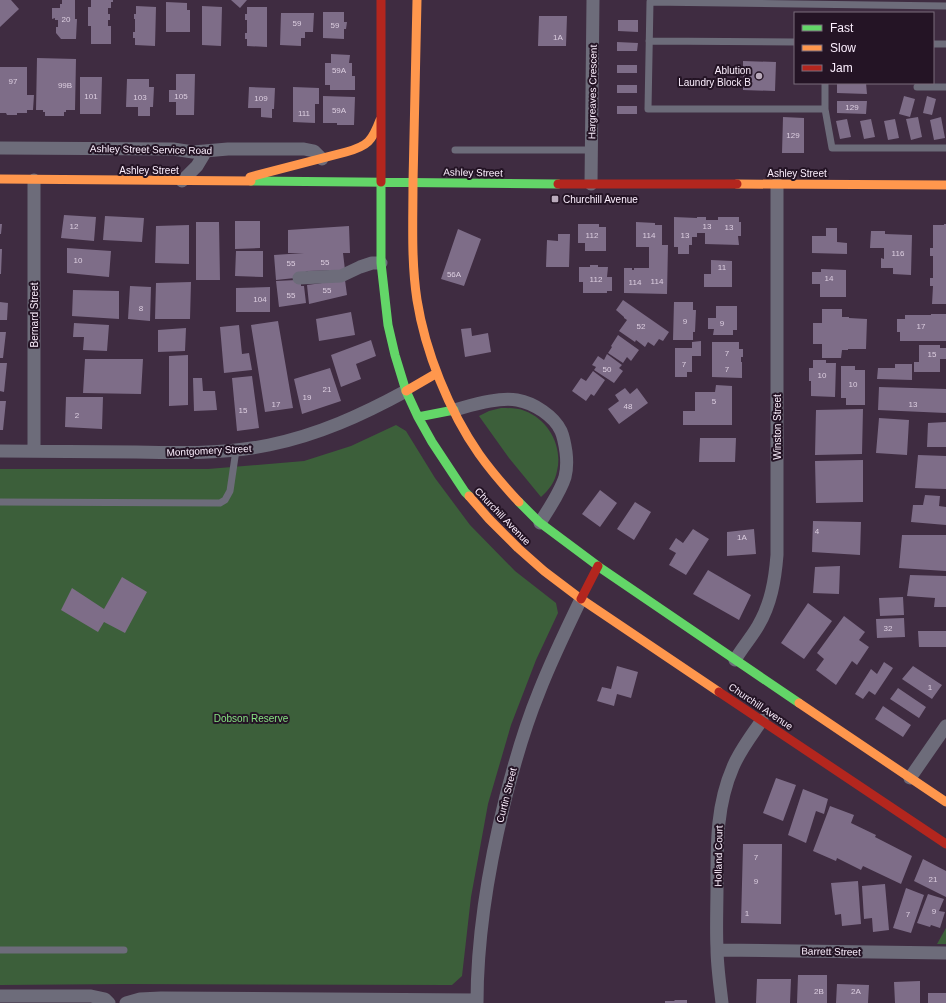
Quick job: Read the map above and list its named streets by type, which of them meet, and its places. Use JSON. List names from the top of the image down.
{
  "streets": {
    "main road": ["Ashley Street", "Churchill Avenue"],
    "street": [
      "Hargreaves Crescent",
      "Ashley Street Service Road",
      "Bernard Street",
      "Winston Street",
      "Montgomery Street",
      "Curtin Street",
      "Holland Court",
      "Barrett Street"
    ]
  },
  "crossings": [
    ["Hargreaves Crescent", "Ashley Street"],
    ["Ashley Street", "Bernard Street"],
    ["Ashley Street", "Winston Street"],
    ["Ashley Street", "Churchill Avenue"],
    ["Bernard Street", "Montgomery Street"],
    ["Montgomery Street", "Churchill Avenue"],
    ["Churchill Avenue", "Curtin Street"],
    ["Churchill Avenue", "Holland Court"],
    ["Holland Court", "Barrett Street"]
  ],
  "parks": ["Dobson Reserve"],
  "places": {
    "other": ["Ablution Laundry Block B"],
    "transit": ["Churchill Avenue"]
  },
  "house_numbers": [
    "20",
    "59",
    "59",
    "1A",
    "59A",
    "97",
    "99B",
    "101",
    "105",
    "103",
    "109",
    "129",
    "59A",
    "111",
    "129",
    "12",
    "13",
    "13",
    "112",
    "114",
    "13",
    "116",
    "10",
    "55",
    "55",
    "11",
    "56A",
    "14",
    "112",
    "114",
    "114",
    "55",
    "55",
    "104",
    "8",
    "9",
    "9",
    "52",
    "17",
    "7",
    "15",
    "7",
    "50",
    "7",
    "10",
    "10",
    "21",
    "19",
    "5",
    "17",
    "13",
    "48",
    "15",
    "2",
    "4",
    "1A",
    "32",
    "1",
    "7",
    "21",
    "9",
    "9",
    "1",
    "7",
    "2B",
    "2A"
  ],
  "legend": ["Fast", "Slow", "Jam"]
}
